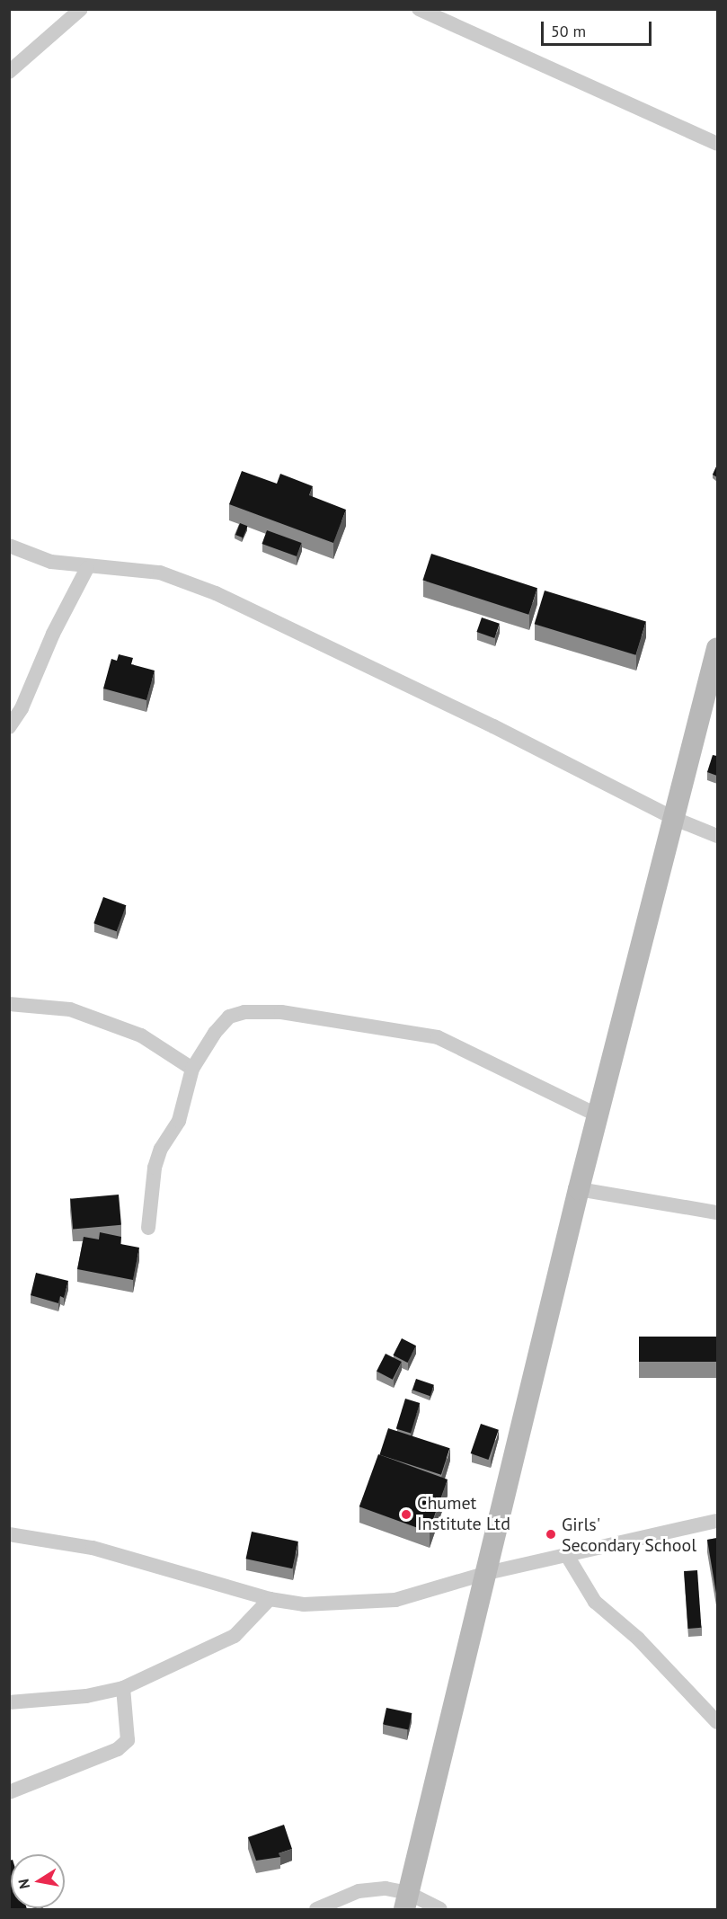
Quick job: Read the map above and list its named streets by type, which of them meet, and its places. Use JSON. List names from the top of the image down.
{
  "places": ["Chumet Institute Ltd", "Girls' Secondary School"],
  "scale_bar": "50 m",
  "north": "left"
}
